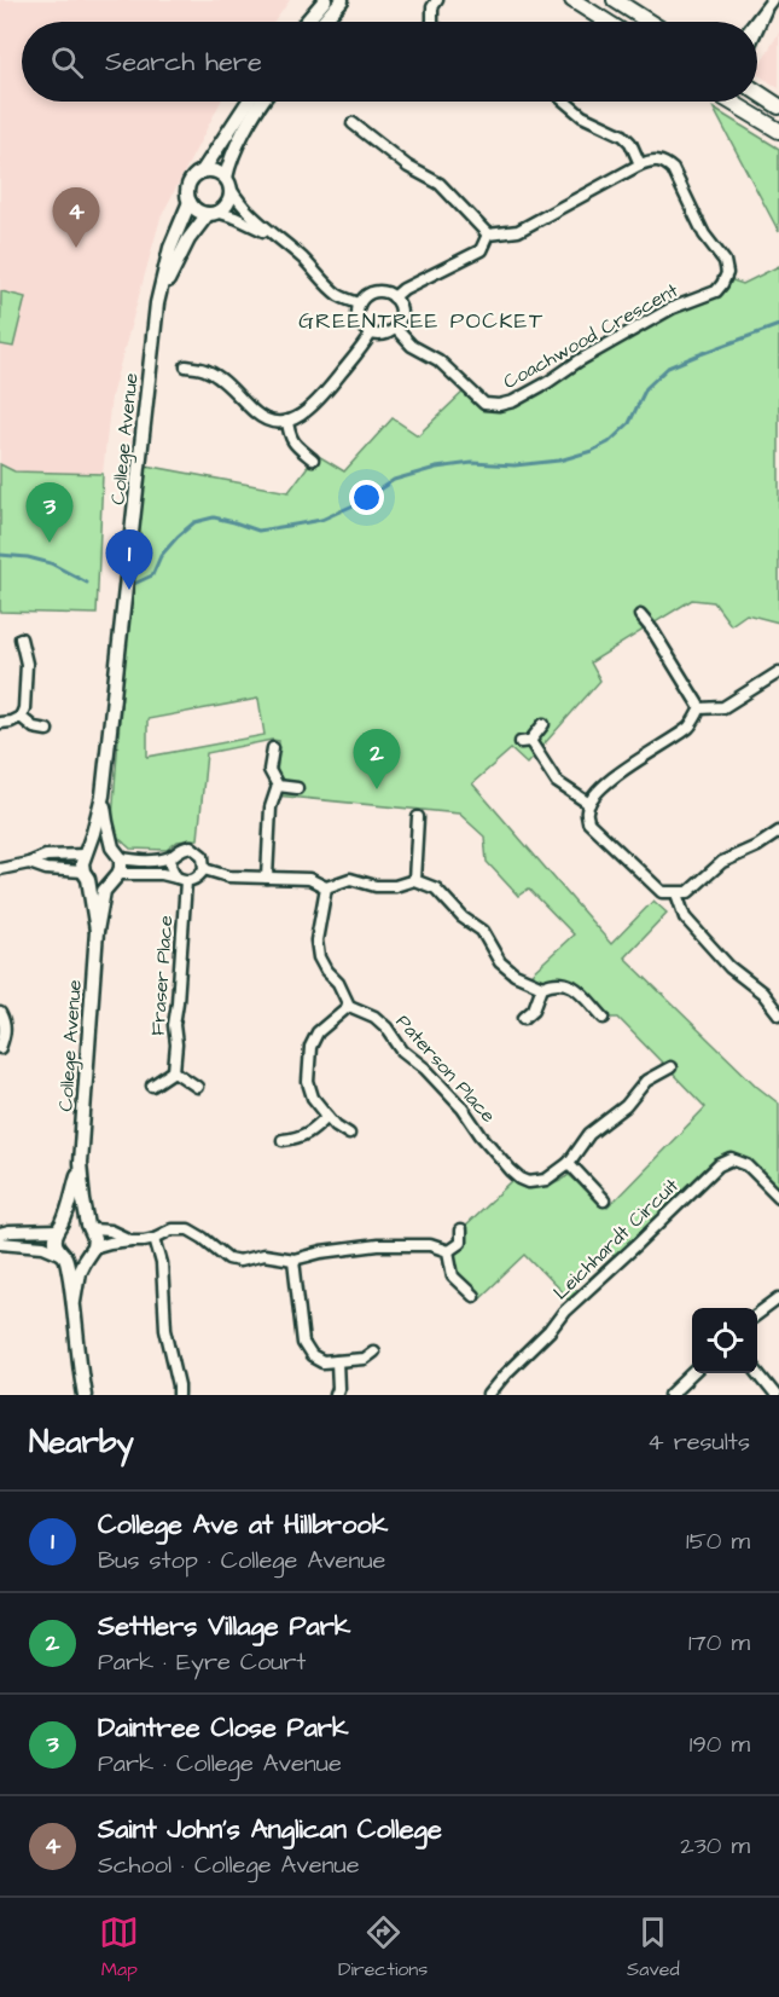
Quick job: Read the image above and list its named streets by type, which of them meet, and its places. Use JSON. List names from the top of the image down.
{
  "streets": {
    "street": [
      "Coachwood Crescent",
      "College Avenue",
      "Fraser Place",
      "Paterson Place",
      "Leichhardt Circuit"
    ]
  },
  "districts": ["GREENTREE POCKET"],
  "page": {
    "search": "Search here",
    "pins": [
      "4",
      "3",
      "1",
      "2"
    ],
    "heading": ["Nearby", "4 results"],
    "list": [
      {
        "mark": "1",
        "name": "College Ave at Hillbrook",
        "note": "Bus stop · College Avenue",
        "value": "150 m"
      },
      {
        "mark": "2",
        "name": "Settlers Village Park",
        "note": "Park · Eyre Court",
        "value": "170 m"
      },
      {
        "mark": "3",
        "name": "Daintree Close Park",
        "note": "Park · College Avenue",
        "value": "190 m"
      },
      {
        "mark": "4",
        "name": "Saint John's Anglican College",
        "note": "School · College Avenue",
        "value": "230 m"
      }
    ],
    "nav": ["Map", "Directions", "Saved"]
  }
}
